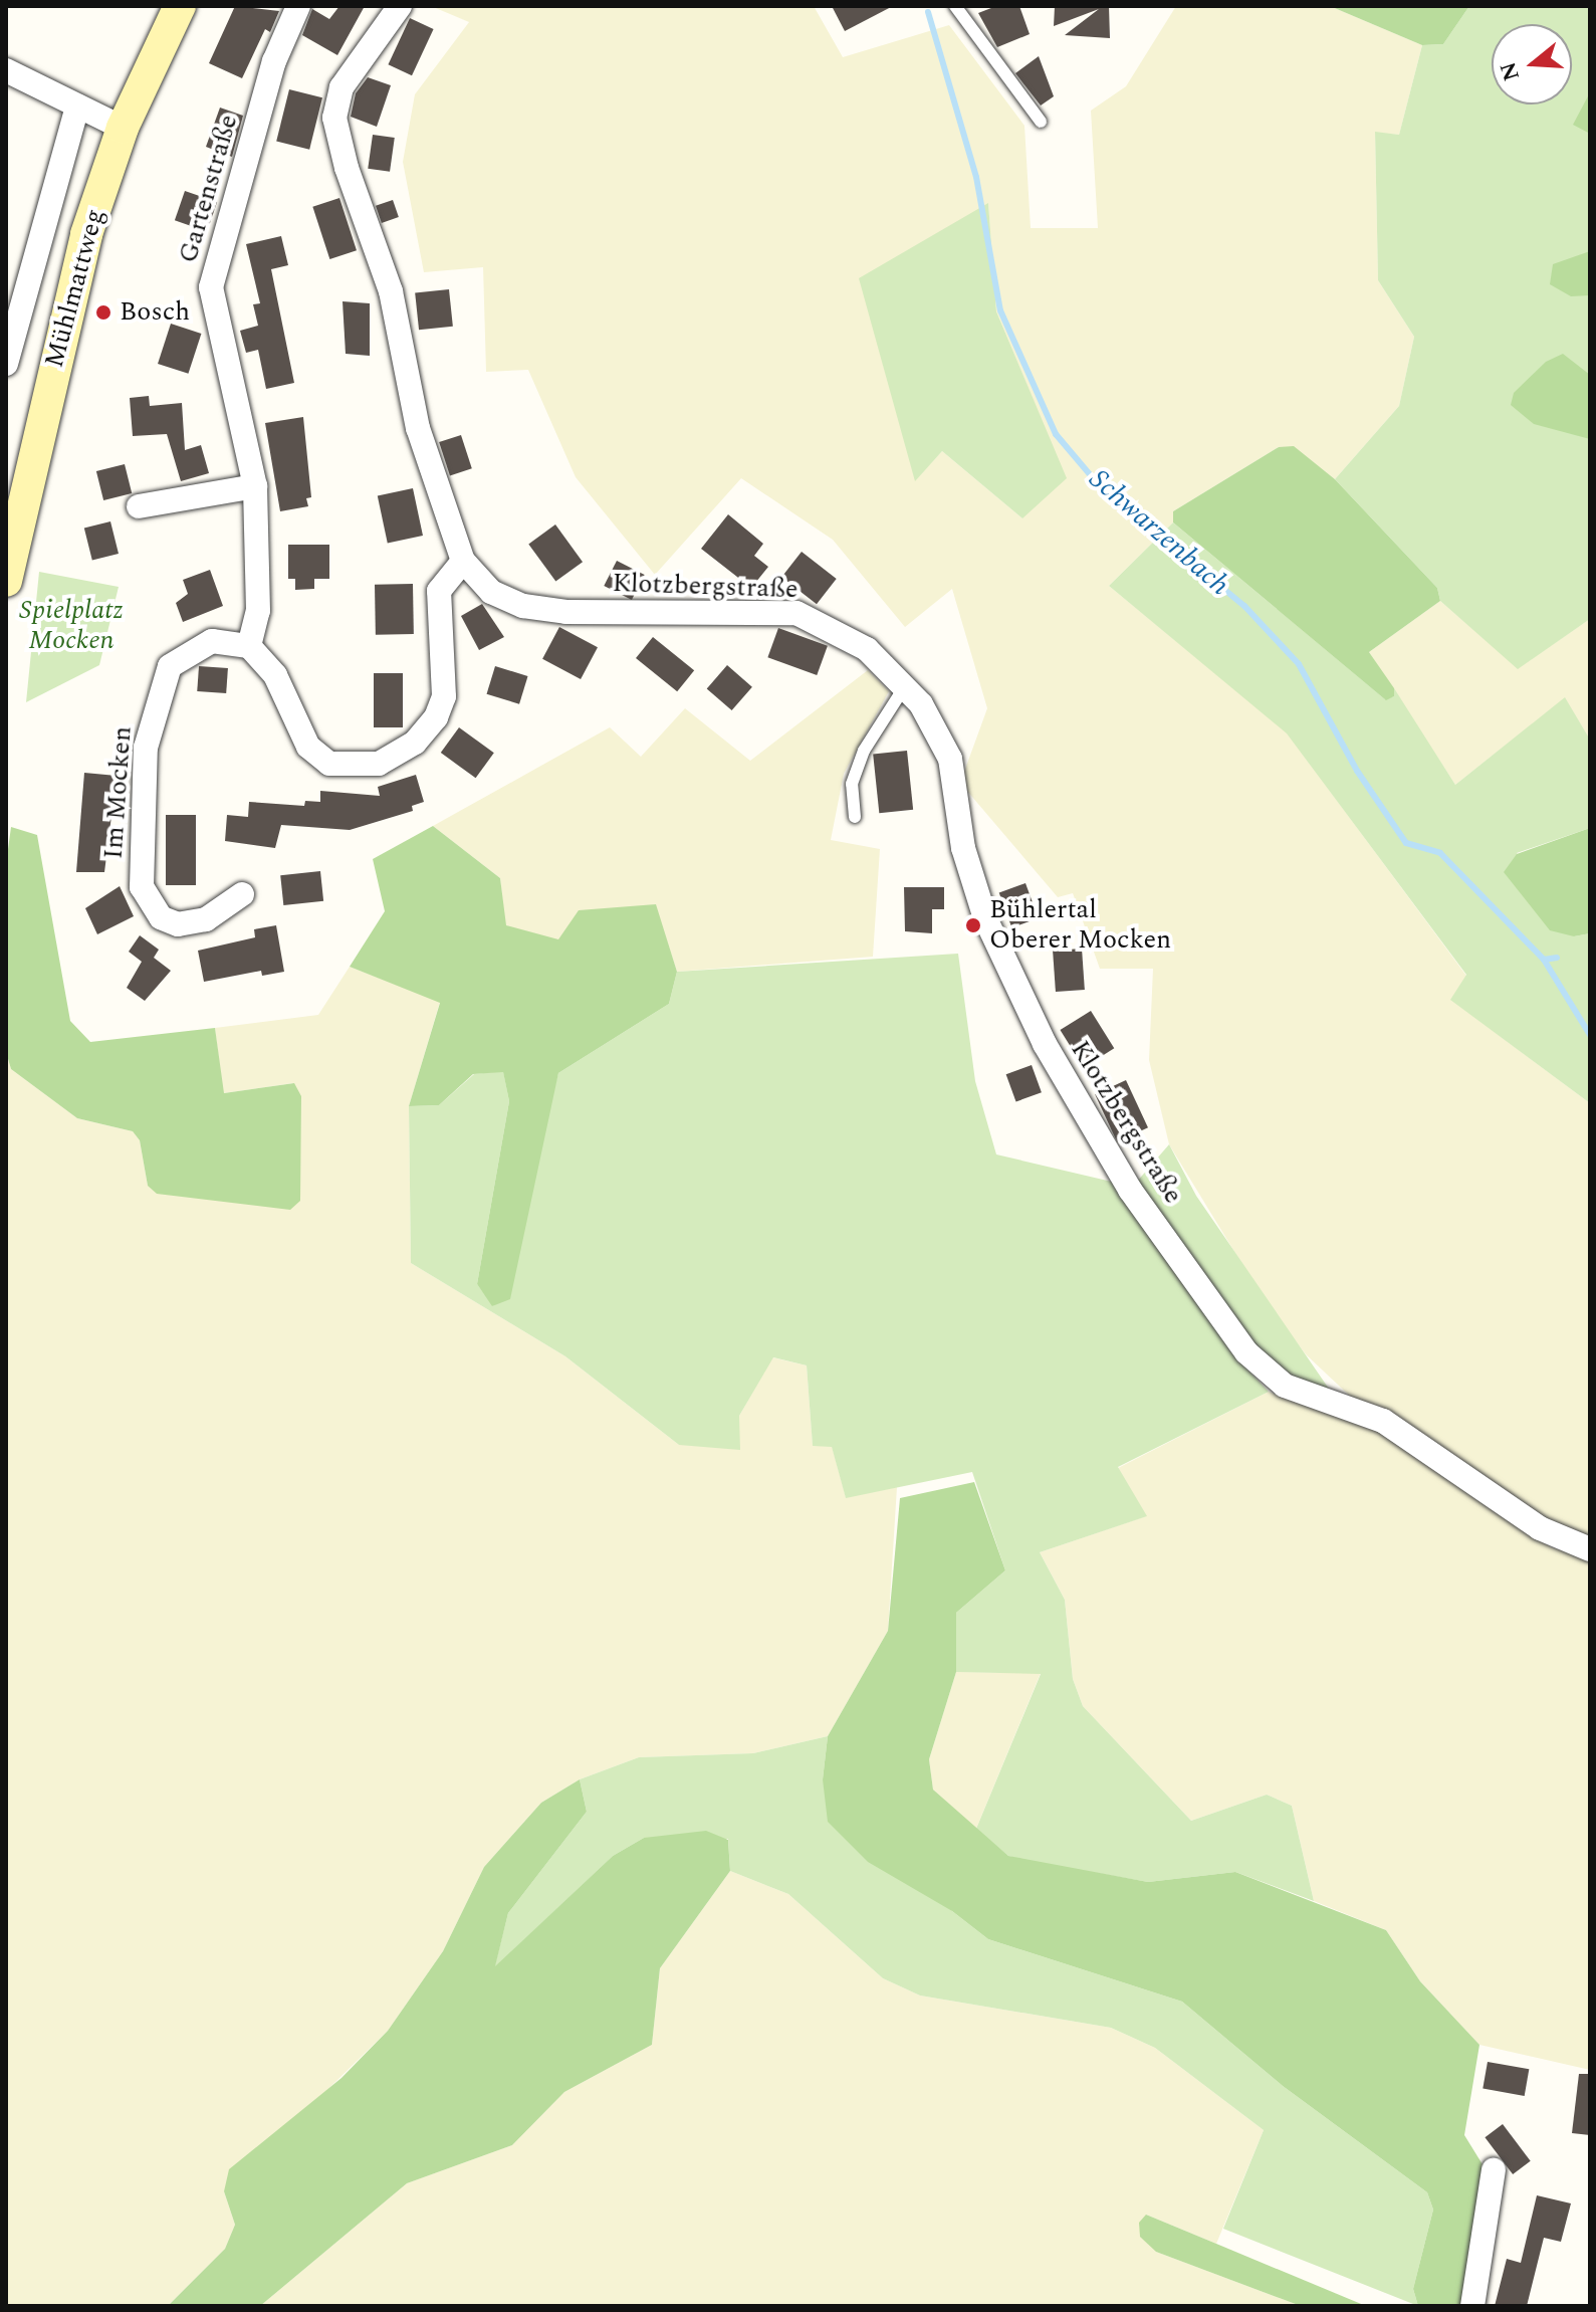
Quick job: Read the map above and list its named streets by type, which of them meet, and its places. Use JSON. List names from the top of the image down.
{
  "streets": {
    "main road": ["Mühlmattweg"],
    "street": ["Gartenstraße", "Klotzbergstraße", "Im Mocken"]
  },
  "crossings": [
    ["Gartenstraße", "Im Mocken"]
  ],
  "water": ["Schwarzenbach"],
  "parks": ["Spielplatz Mocken"],
  "places": ["Bosch", "Bühlertal Oberer Mocken"],
  "north": "left"
}
